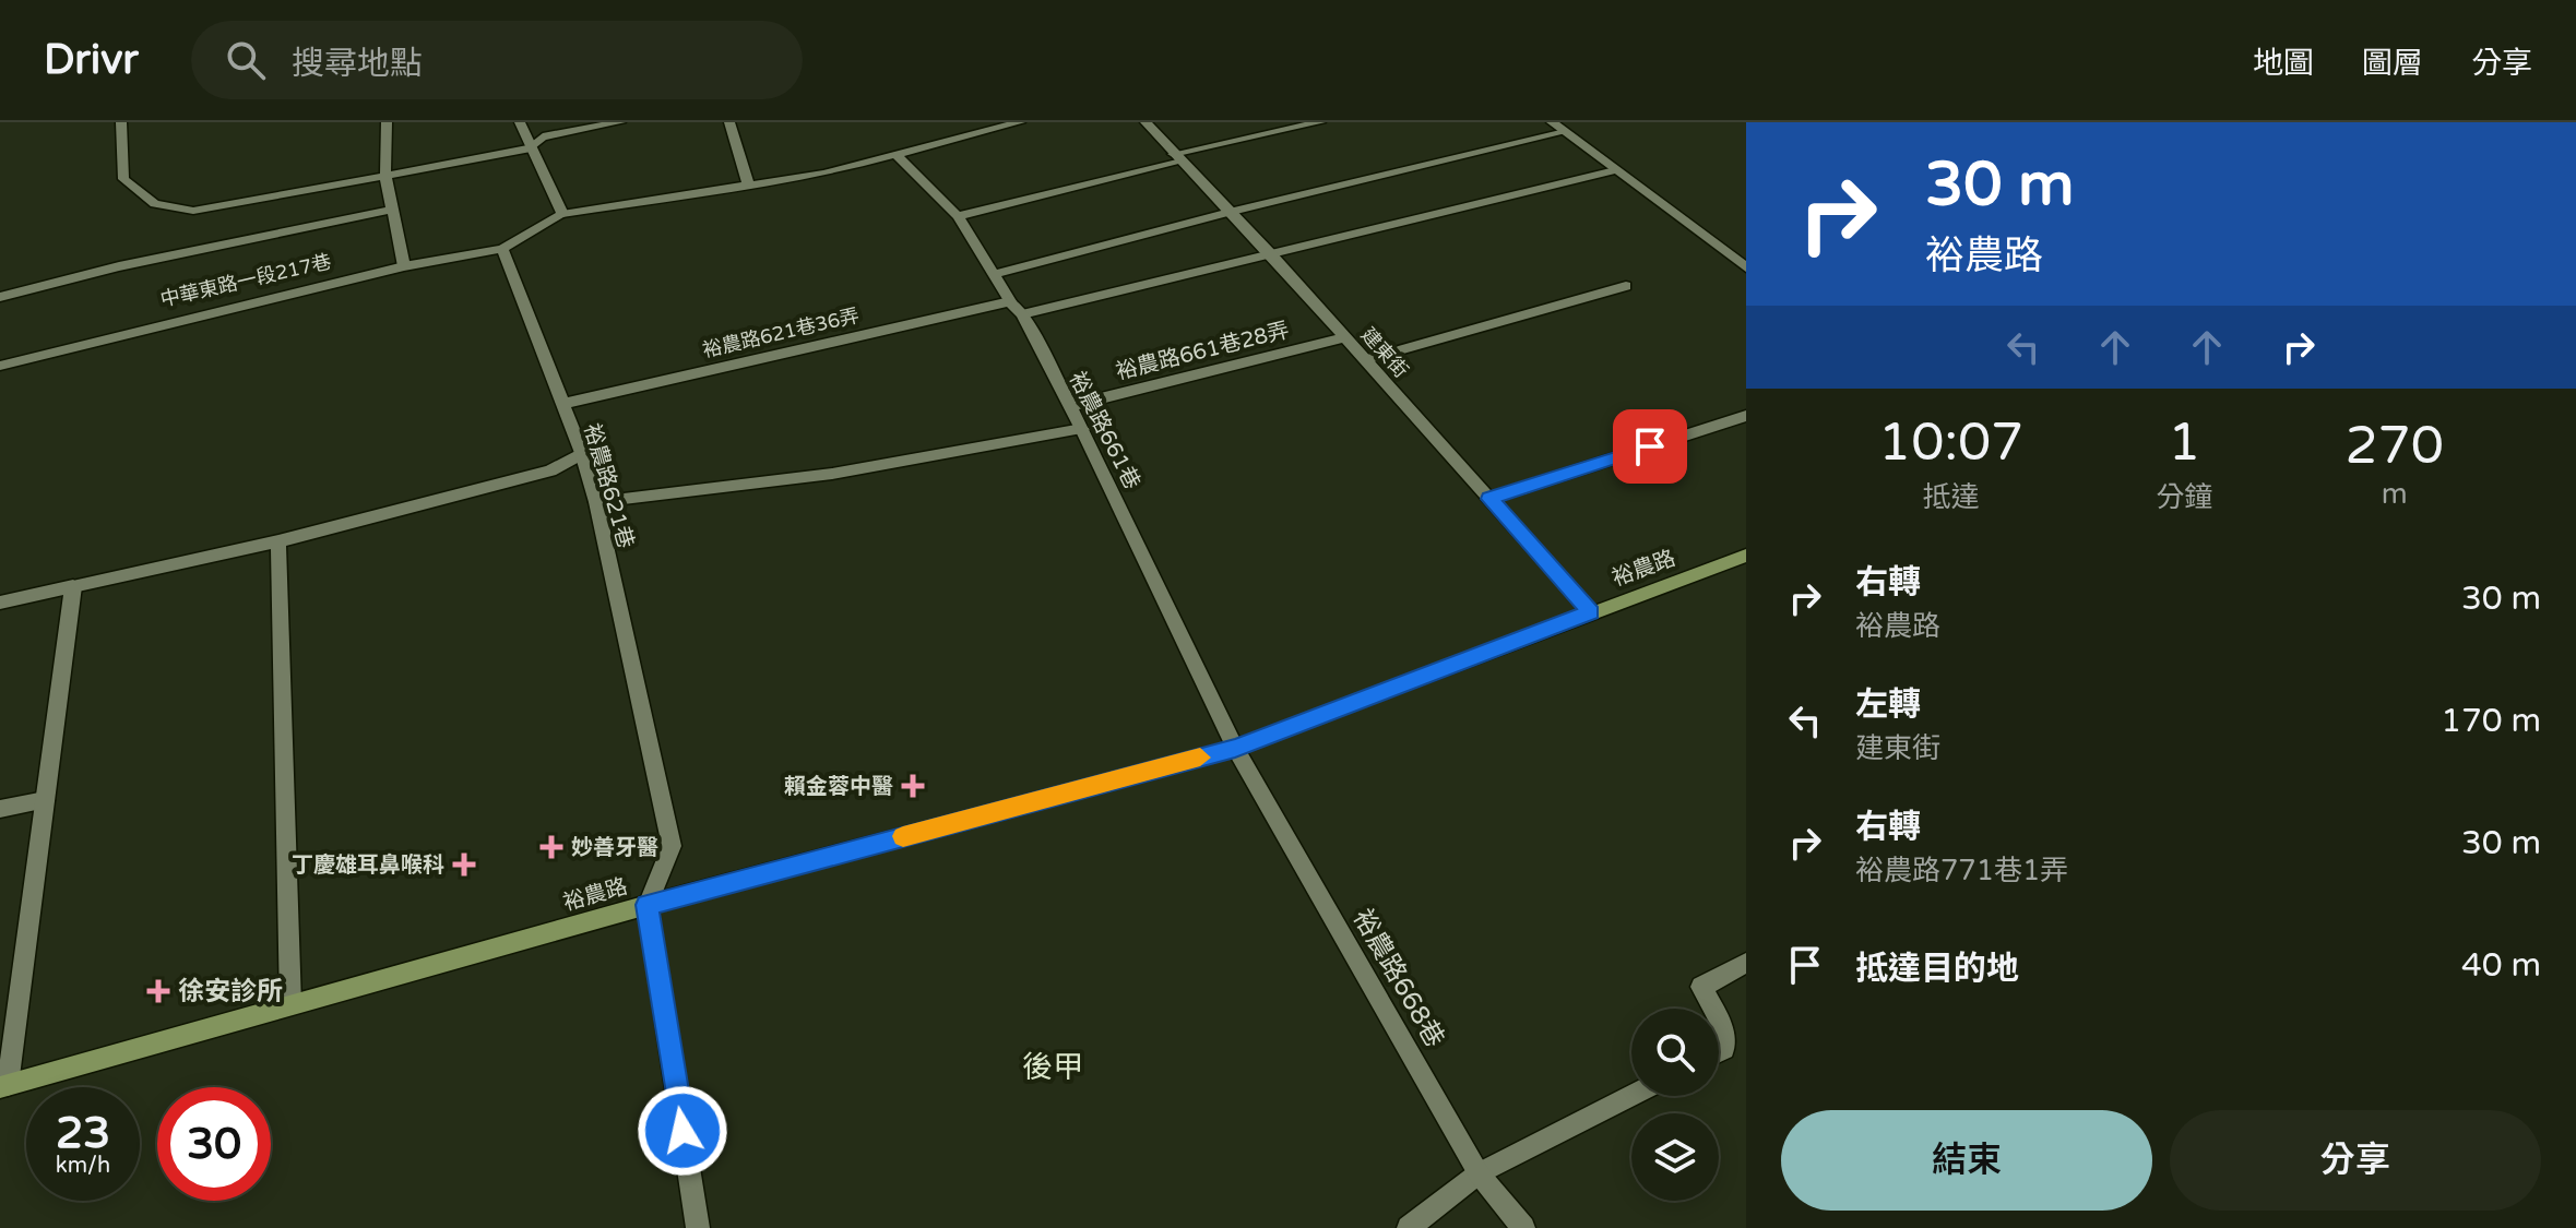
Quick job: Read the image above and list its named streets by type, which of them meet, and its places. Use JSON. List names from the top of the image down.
{
  "streets": {
    "street": [
      "中華東路一段217巷",
      "裕農路621巷36弄",
      "裕農路661巷28弄",
      "建東街",
      "裕農路661巷",
      "裕農路621巷",
      "裕農路",
      "裕農路668巷"
    ]
  },
  "crossings": [
    ["中華東路一段217巷", "裕農路621巷"],
    ["裕農路621巷36弄", "建東街"],
    ["裕農路621巷36弄", "裕農路661巷"],
    ["裕農路621巷36弄", "裕農路621巷"],
    ["裕農路661巷28弄", "建東街"],
    ["裕農路661巷28弄", "裕農路661巷"],
    ["建東街", "裕農路"],
    ["裕農路661巷", "裕農路"],
    ["裕農路661巷", "裕農路668巷"],
    ["裕農路621巷", "裕農路"],
    ["裕農路", "裕農路668巷"]
  ],
  "districts": ["後甲"],
  "places": {
    "health": [
      "賴金蓉中醫",
      "妙善牙醫",
      "丁慶雄耳鼻喉科",
      "徐安診所"
    ]
  },
  "page": {
    "header": "Drivr",
    "search": "搜尋地點",
    "nav": ["地圖", "圖層", "分享"],
    "turn": ["30 m", "裕農路"],
    "eta": [
      "10:07",
      "抵達",
      "1",
      "分鐘",
      "270",
      "m"
    ],
    "list": [
      {
        "name": "右轉",
        "note": "裕農路",
        "value": "30 m"
      },
      {
        "name": "左轉",
        "note": "建東街",
        "value": "170 m"
      },
      {
        "name": "右轉",
        "note": "裕農路771巷1弄",
        "value": "30 m"
      },
      {
        "name": "抵達目的地",
        "value": "40 m"
      }
    ],
    "speed": "23 km/h",
    "limit": "30",
    "buttons": ["結束", "分享"]
  }
}
